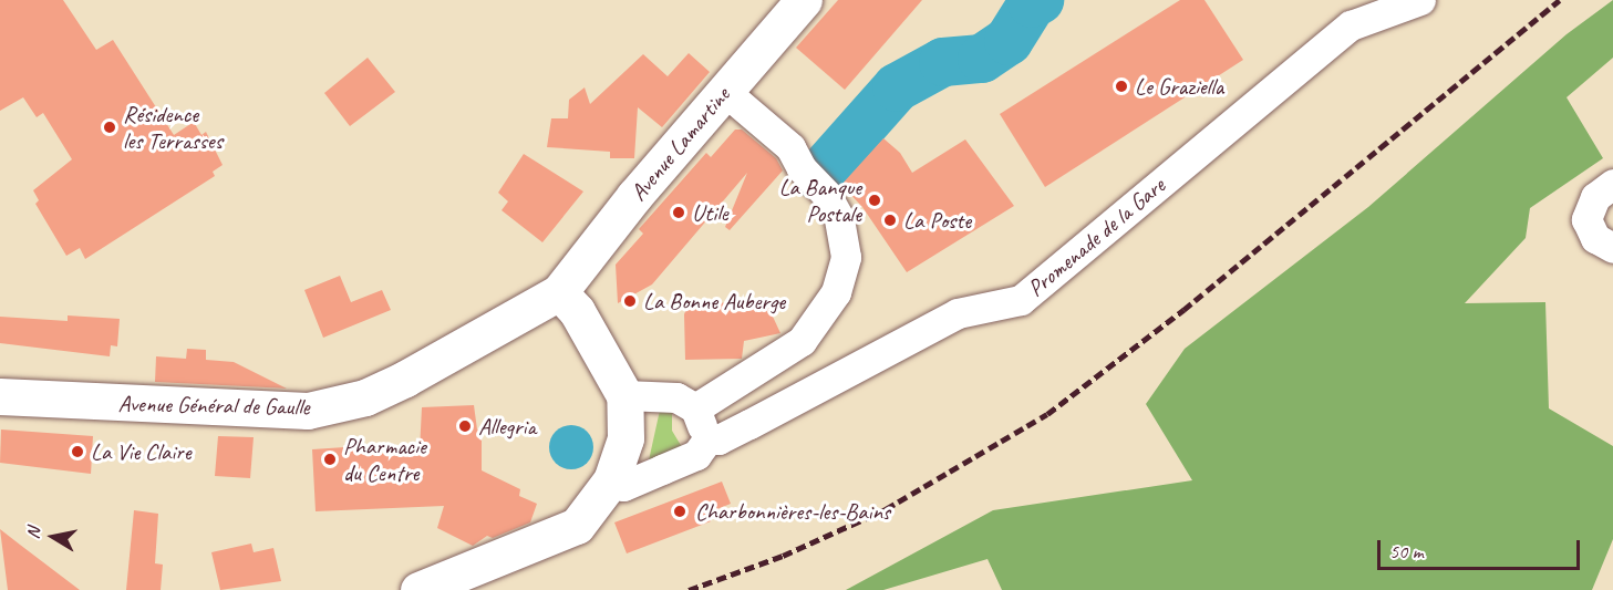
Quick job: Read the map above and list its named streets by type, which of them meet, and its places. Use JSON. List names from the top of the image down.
{
  "streets": {
    "street": ["Avenue Lamartine", "Promenade de la Gare", "Avenue Général de Gaulle"]
  },
  "crossings": [
    ["Avenue Lamartine", "Avenue Général de Gaulle"]
  ],
  "places": [
    "Le Graziella",
    "Résidence les Terrasses",
    "La Banque Postale",
    "Utile",
    "La Poste",
    "La Bonne Auberge",
    "Allegria",
    "La Vie Claire",
    "Pharmacie du Centre",
    "Charbonnières-les-Bains"
  ],
  "scale_bar": "50 m",
  "north": "left"
}
